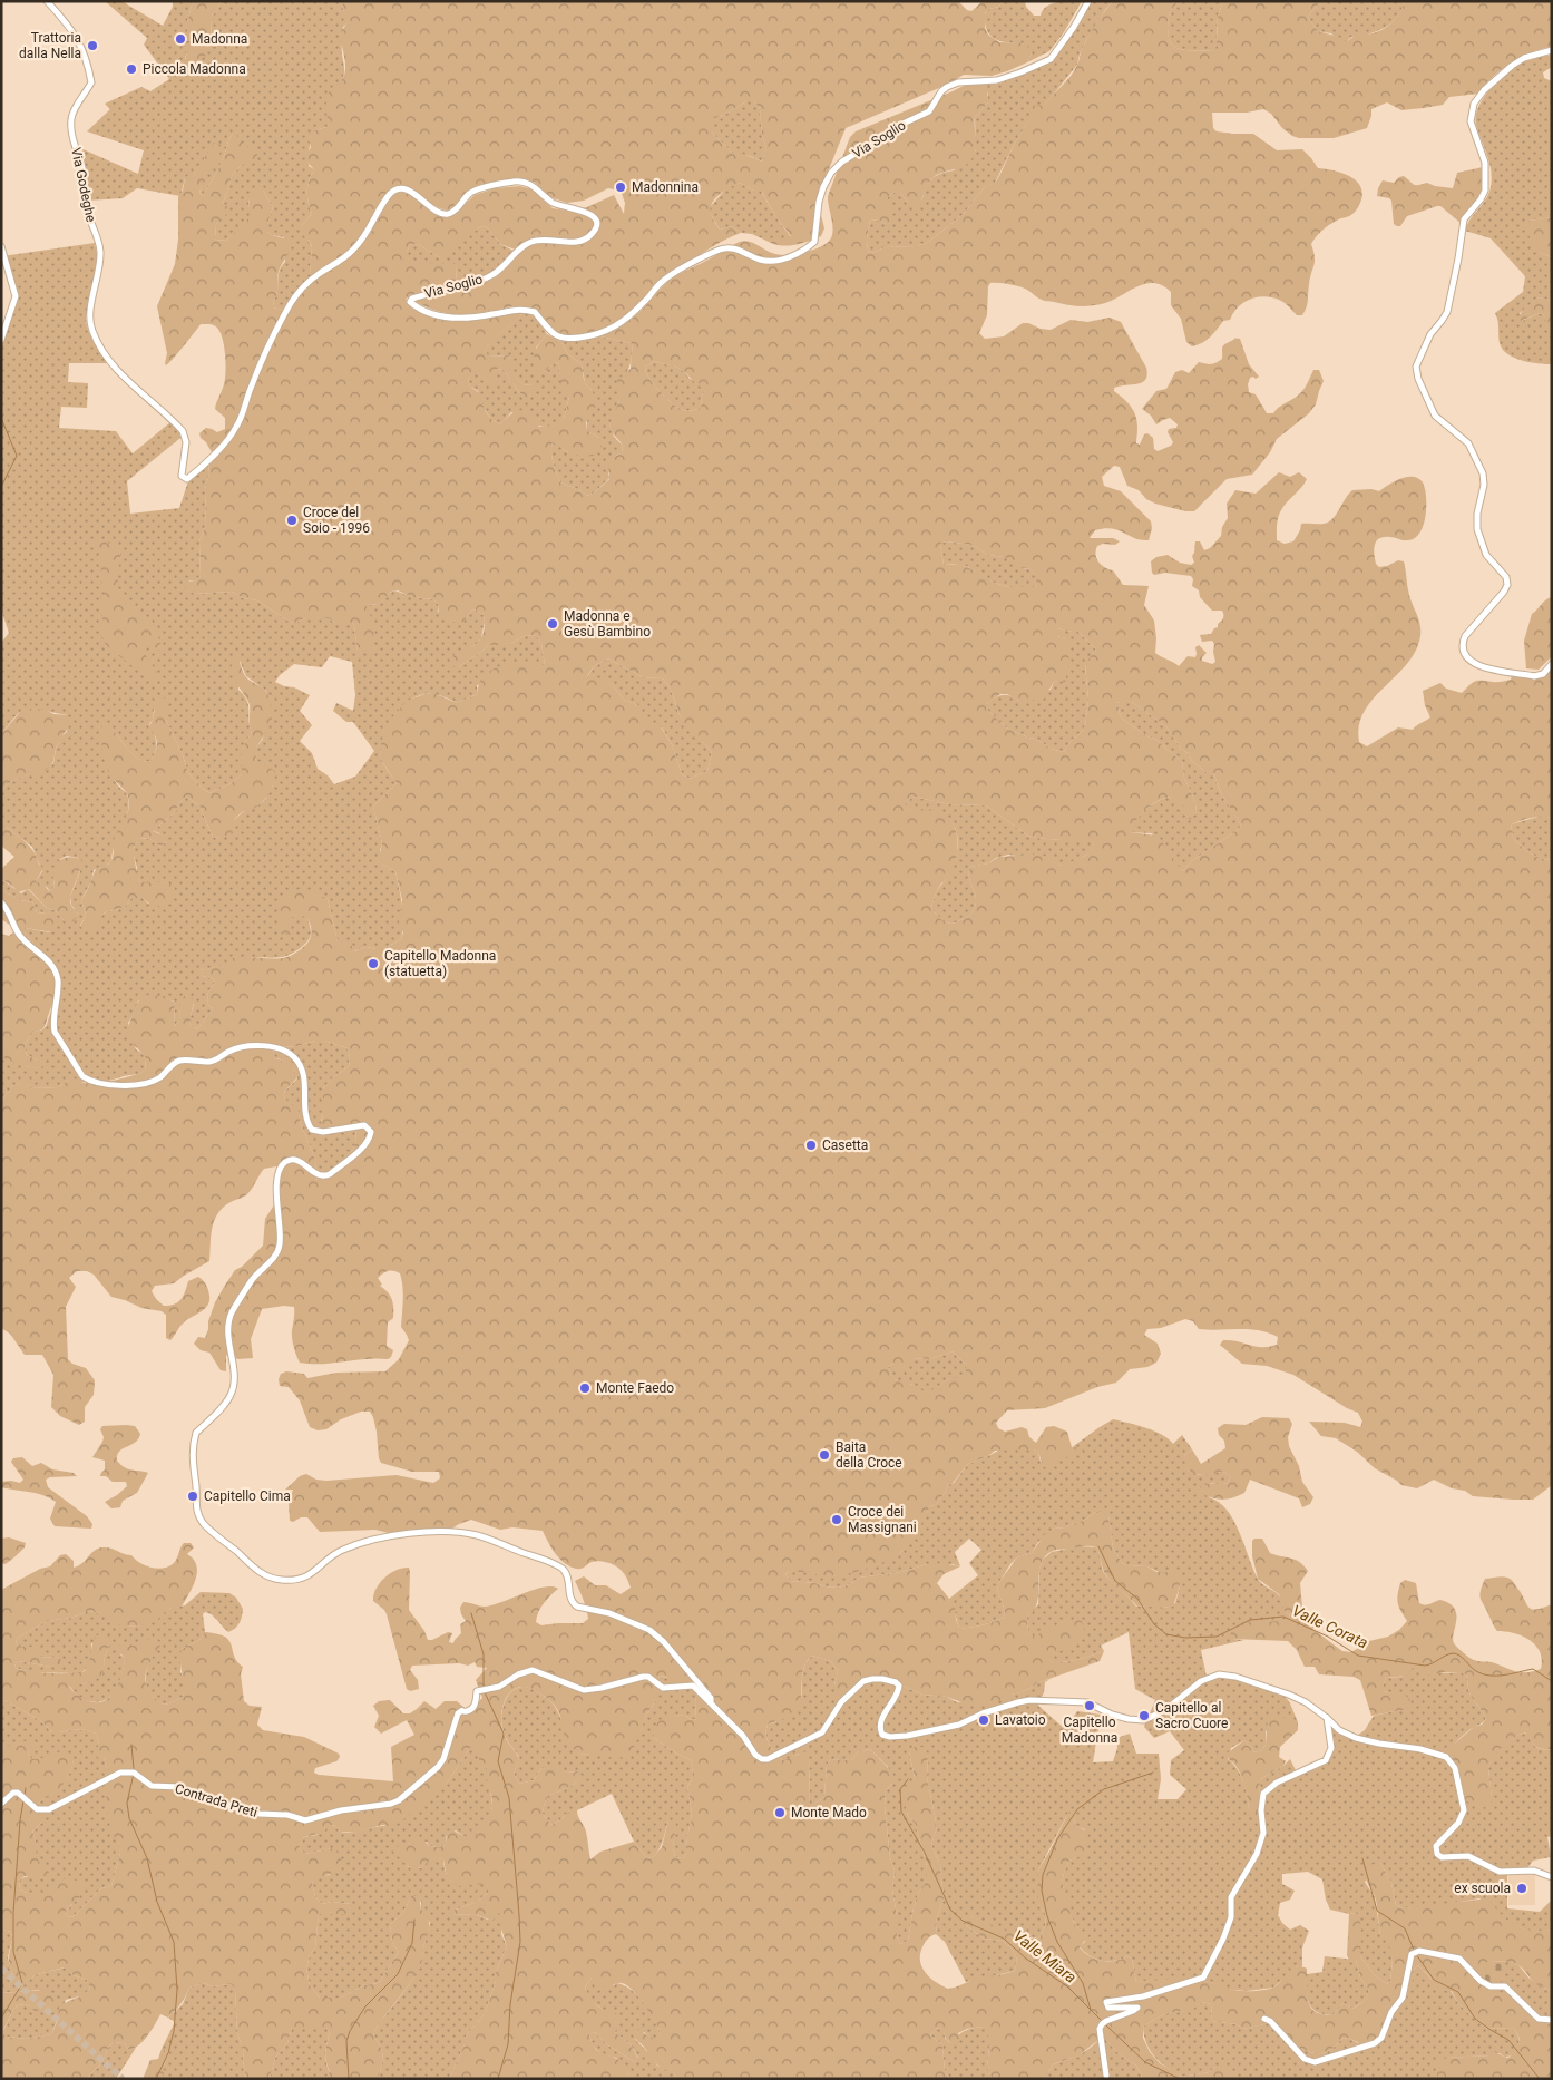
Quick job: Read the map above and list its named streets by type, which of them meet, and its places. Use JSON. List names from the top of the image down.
{
  "streets": {
    "street": ["Via Soglio", "Via Godeghe", "Contrada Preti"]
  },
  "crossings": [
    ["Via Soglio", "Via Godeghe"]
  ],
  "water": ["Valle Corata", "Valle Miara"],
  "places": [
    "Madonna",
    "Trattoria dalla Nella",
    "Piccola Madonna",
    "Madonnina",
    "Croce del Soio - 1996",
    "Madonna e Gesù Bambino",
    "Capitello Madonna (statuetta)",
    "Casetta",
    "Monte Faedo",
    "Baita della Croce",
    "Capitello Cima",
    "Croce dei Massignani",
    "Capitello Madonna",
    "Capitello al Sacro Cuore",
    "Lavatoio",
    "Monte Mado",
    "ex scuola"
  ]
}
